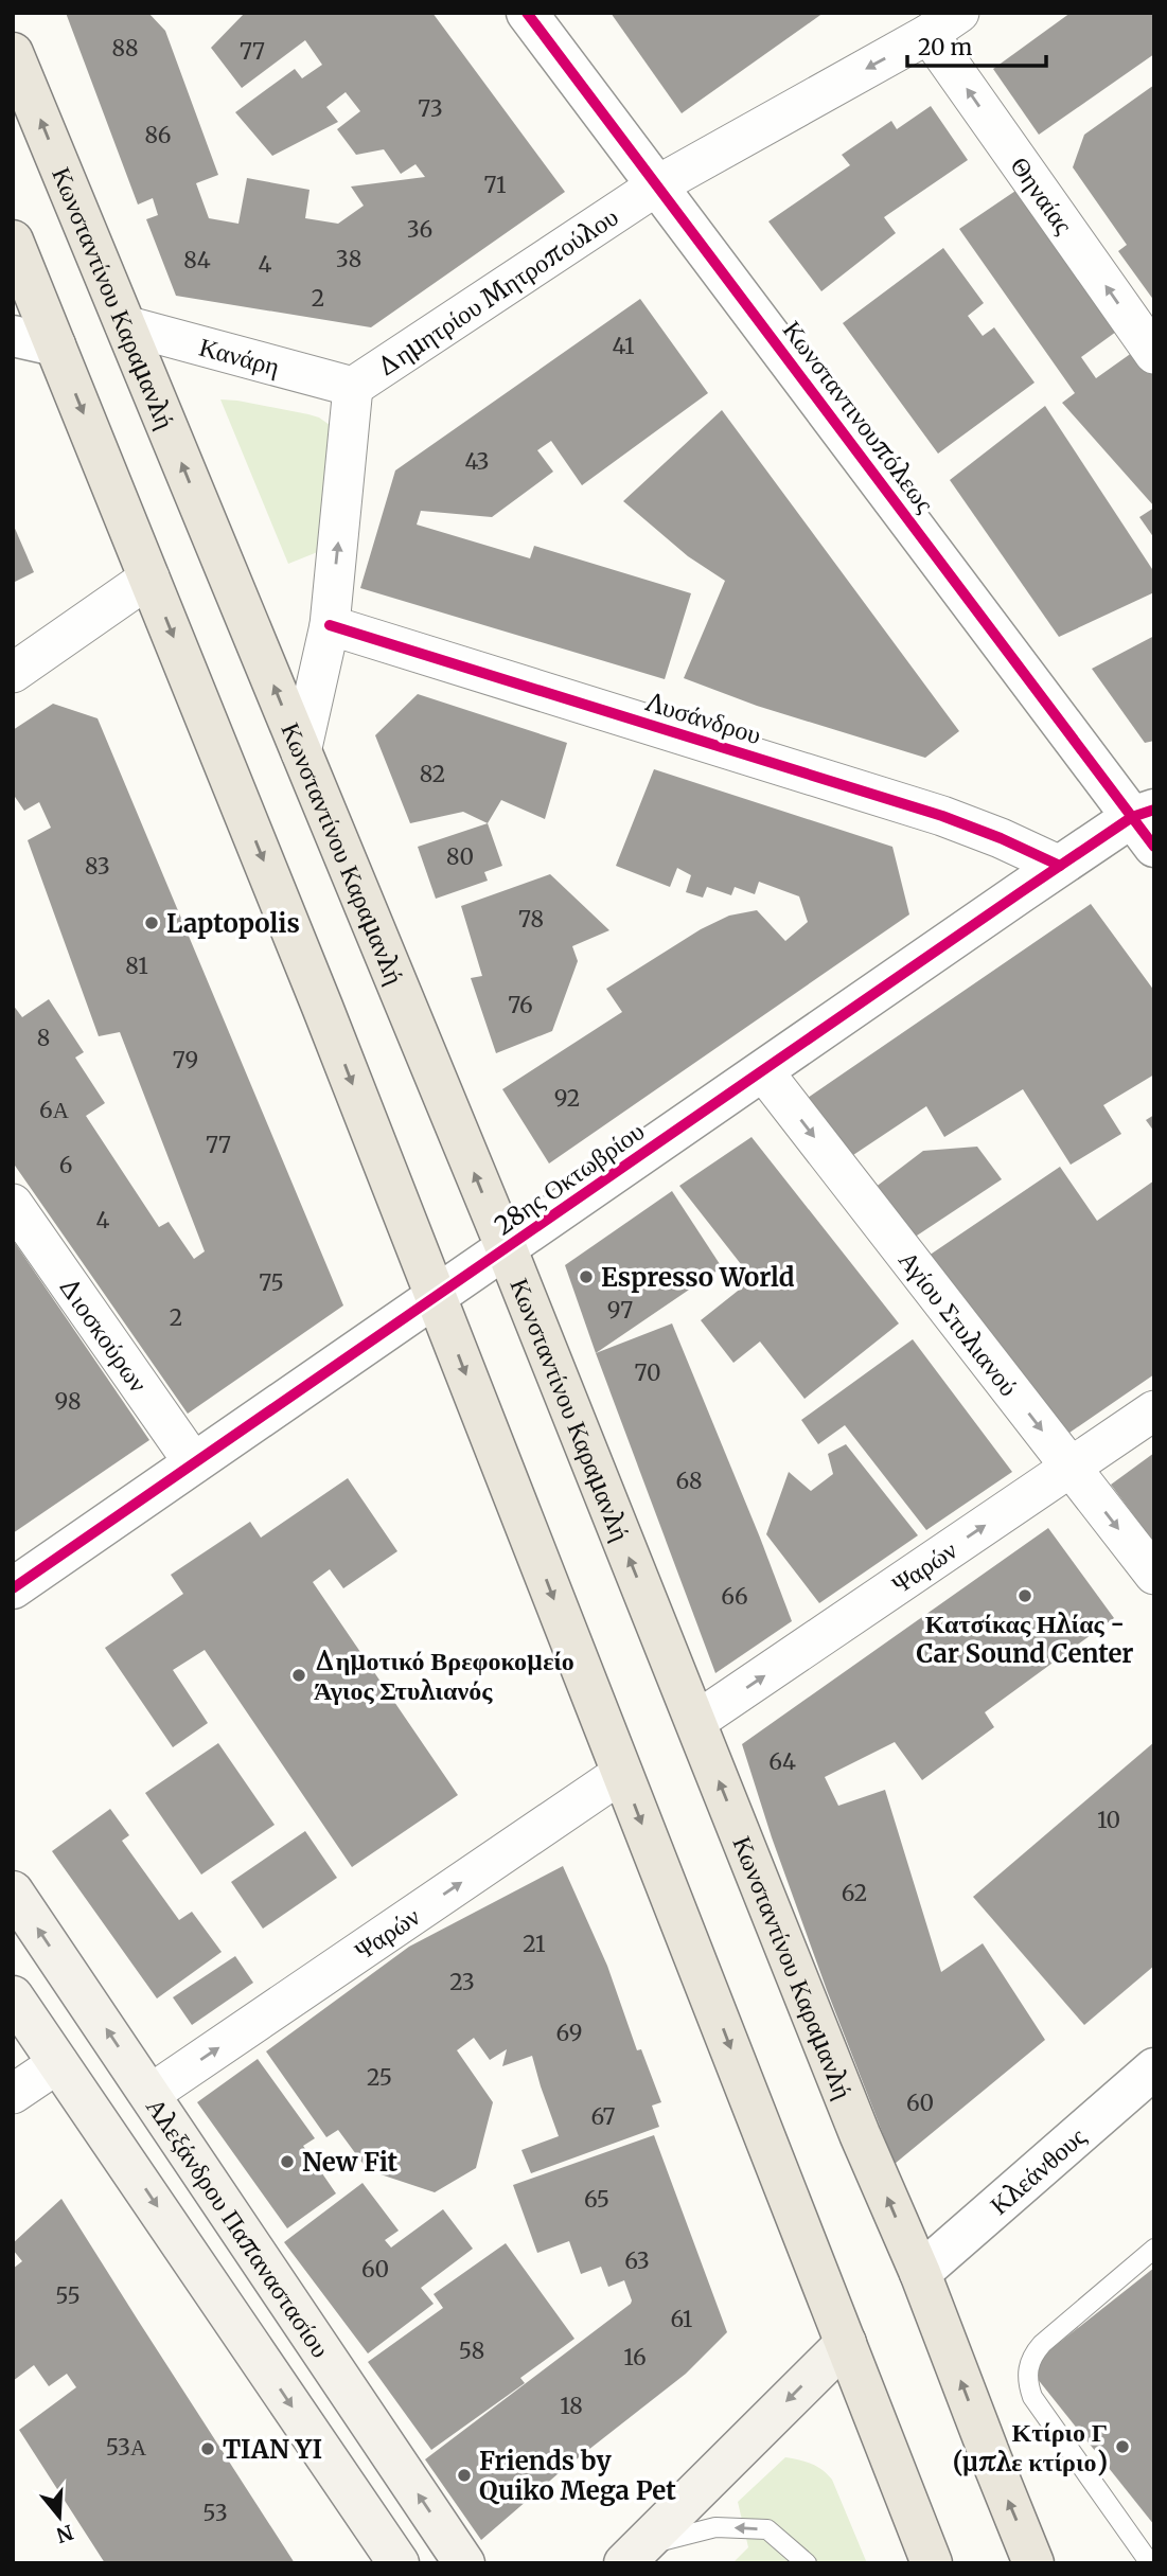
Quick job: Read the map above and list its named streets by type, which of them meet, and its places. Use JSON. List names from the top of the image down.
{
  "streets": {
    "main road": ["Κωνσταντίνου Καραμανλή", "Αλεξάνδρου Παπαναστασίου"],
    "street": [
      "Θηναίας",
      "Δημητρίου Μητροπούλου",
      "Κανάρη",
      "Κωνσταντινουπόλεως",
      "Λυσάνδρου",
      "28ης Οκτωβρίου",
      "Αγίου Στυλιανού",
      "Διοσκούρων",
      "Ψαρών",
      "Κλεάνθους"
    ]
  },
  "crossings": [
    ["Θηναίας", "Δημητρίου Μητροπούλου"],
    ["Δημητρίου Μητροπούλου", "Κωνσταντίνου Καραμανλή"],
    ["Δημητρίου Μητροπούλου", "Κανάρη"],
    ["Δημητρίου Μητροπούλου", "Κωνσταντινουπόλεως"],
    ["Δημητρίου Μητροπούλου", "Λυσάνδρου"],
    ["Κωνσταντίνου Καραμανλή", "Κανάρη"],
    ["Κωνσταντίνου Καραμανλή", "28ης Οκτωβρίου"],
    ["Κωνσταντίνου Καραμανλή", "Ψαρών"],
    ["Κωνσταντίνου Καραμανλή", "Κλεάνθους"],
    ["Κωνσταντινουπόλεως", "28ης Οκτωβρίου"],
    ["Λυσάνδρου", "28ης Οκτωβρίου"],
    ["28ης Οκτωβρίου", "Αγίου Στυλιανού"],
    ["28ης Οκτωβρίου", "Διοσκούρων"],
    ["Αγίου Στυλιανού", "Ψαρών"],
    ["Ψαρών", "Αλεξάνδρου Παπαναστασίου"]
  ],
  "one_way": ["Θηναίας", "Αγίου Στυλιανού", "Ψαρών"],
  "places": [
    "Laptopolis",
    "Espresso World",
    "Κατσίκας Ηλίας - Car Sound Center",
    "Δημοτικό Βρεφοκομείο Άγιος Στυλιανός",
    "New Fit",
    "Κτίριο Γ (μπλε κτίριο)",
    "TIAN YI",
    "Friends by Quiko Mega Pet"
  ],
  "house_numbers": [
    "88",
    "77",
    "73",
    "86",
    "71",
    "36",
    "38",
    "84",
    "4",
    "2",
    "41",
    "43",
    "82",
    "80",
    "83",
    "78",
    "81",
    "76",
    "8",
    "79",
    "92",
    "6Α",
    "77",
    "6",
    "4",
    "75",
    "97",
    "2",
    "70",
    "98",
    "68",
    "66",
    "64",
    "10",
    "62",
    "21",
    "23",
    "69",
    "25",
    "60",
    "67",
    "65",
    "63",
    "60",
    "55",
    "61",
    "58",
    "16",
    "18",
    "53Α",
    "53"
  ],
  "scale_bar": "20 m",
  "north": "bottom"
}
